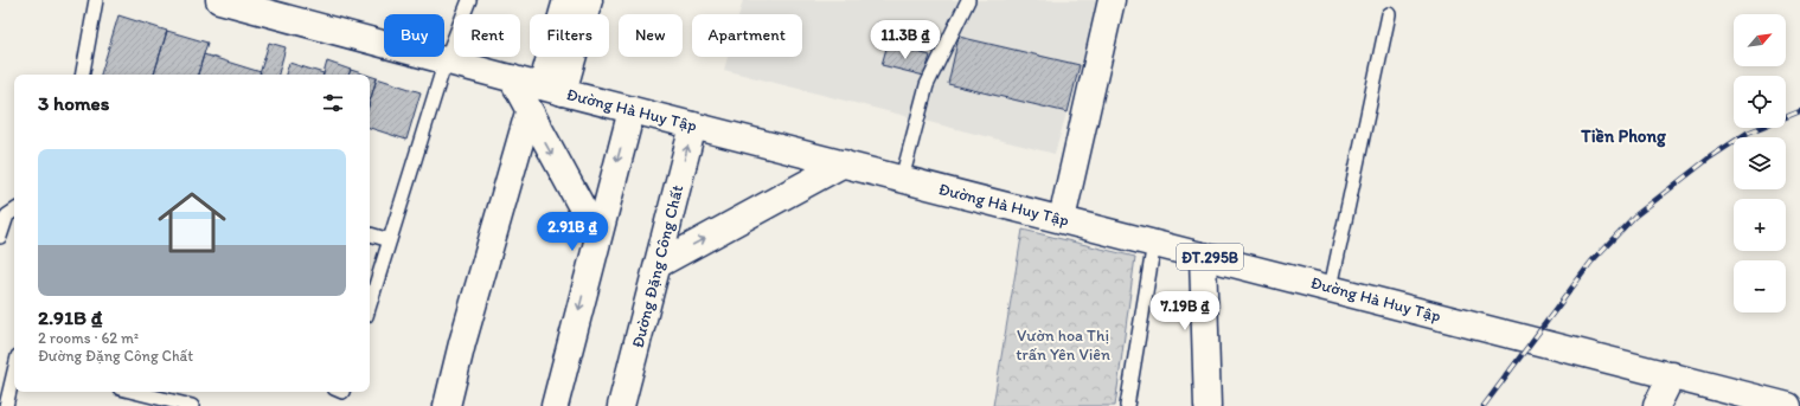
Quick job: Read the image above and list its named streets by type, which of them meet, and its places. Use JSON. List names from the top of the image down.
{
  "streets": {
    "main road": ["Đường Hà Huy Tập", "ĐT.295B", "Đường Đặng Công Chất"]
  },
  "crossings": [
    ["Đường Hà Huy Tập", "Đường Đặng Công Chất"]
  ],
  "districts": ["Tiền Phong"],
  "parks": ["Vườn hoa Thị trấn Yên Viên"],
  "north": "top right",
  "page": {
    "map_buttons": ["+", "−"],
    "chip": [
      "Buy",
      "Rent",
      "Filters",
      "New",
      "Apartment"
    ],
    "price": ["11.3B ₫", "2.91B ₫", "7.19B ₫"],
    "heading": "3 homes",
    "list": [
      {
        "name": "2.91B ₫",
        "note": "2 rooms · 62 m² · Đường Đặng Công Chất"
      }
    ]
  }
}
